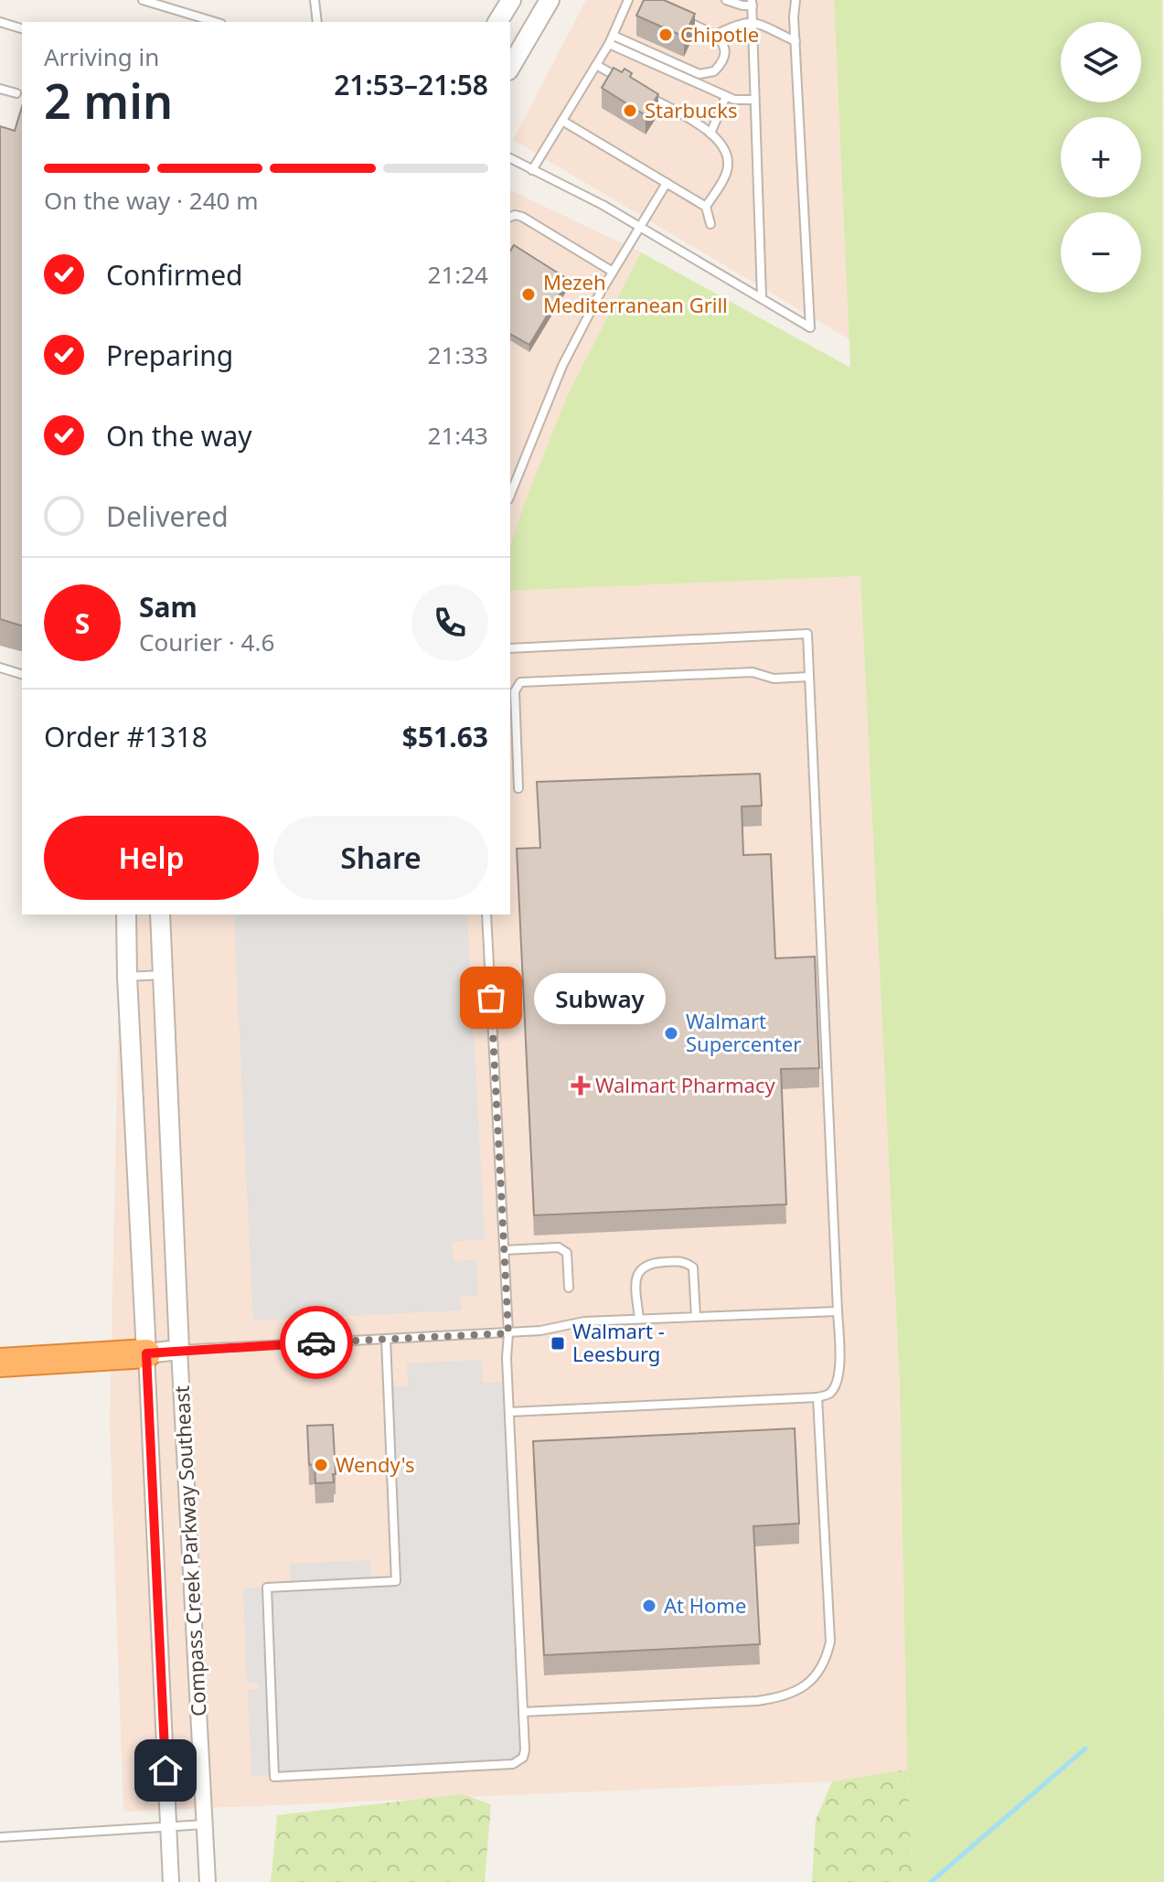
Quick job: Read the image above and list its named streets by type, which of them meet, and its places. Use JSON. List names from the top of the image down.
{
  "streets": {
    "street": ["Compass Creek Parkway Southeast"]
  },
  "places": {
    "other": [
      "Chipotle",
      "Starbucks",
      "Mezeh Mediterranean Grill",
      "Subway",
      "Walmart Supercenter",
      "Wendy's",
      "At Home"
    ],
    "health": ["Walmart Pharmacy"],
    "transit": ["Walmart - Leesburg"]
  },
  "page": {
    "map_buttons": ["+", "−"],
    "heading": ["2 min", "Arriving in", "21:53–21:58"],
    "panel": [
      "Sam",
      "Courier · 4.6",
      "Order #1318",
      "$51.63"
    ],
    "bar": "On the way · 240 m",
    "list": [
      ["Confirmed", "21:24"],
      ["Preparing", "21:33"],
      ["On the way", "21:43"],
      "Delivered"
    ],
    "round": "S",
    "buttons": ["Help", "Share"],
    "bubble": "Subway"
  }
}
